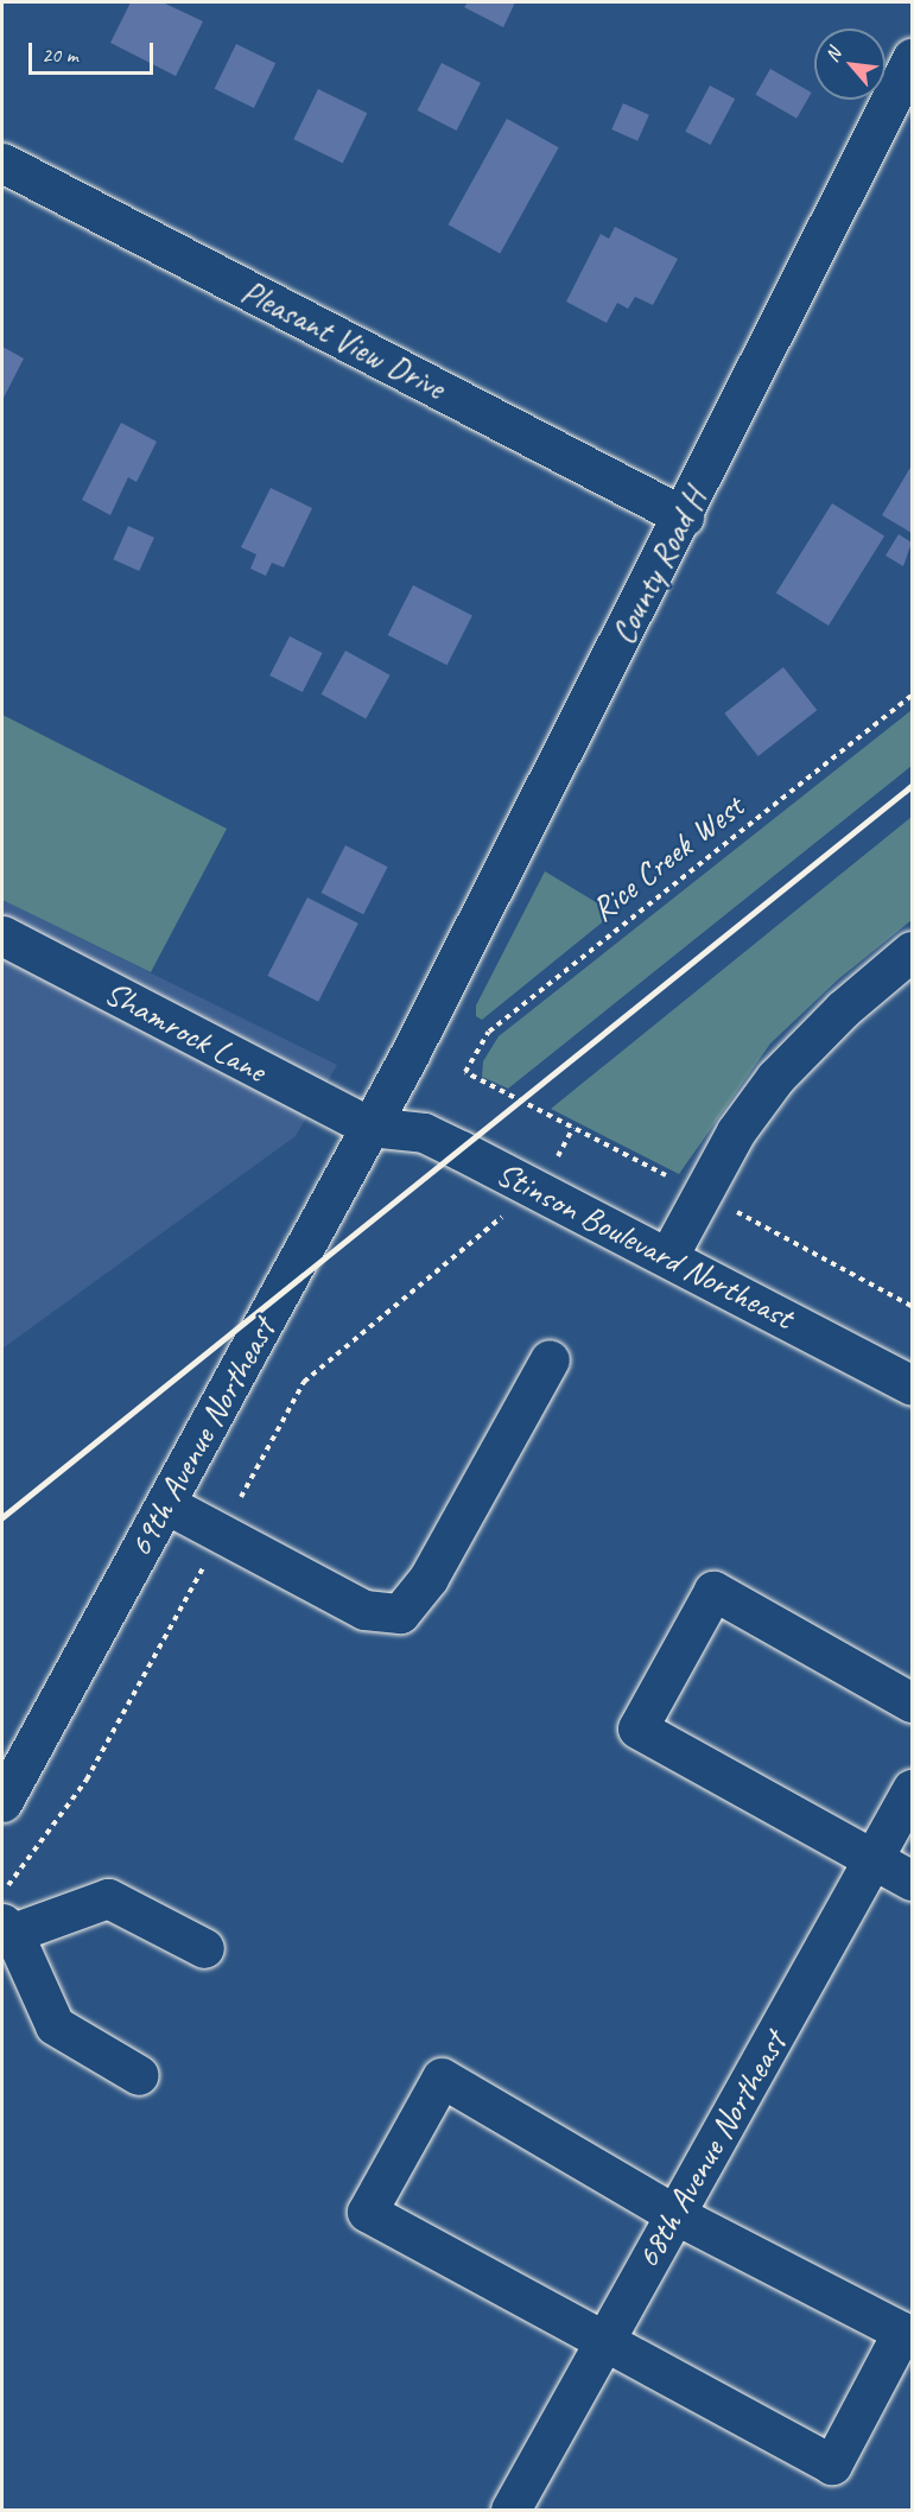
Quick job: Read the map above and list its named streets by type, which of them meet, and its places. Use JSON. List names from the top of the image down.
{
  "streets": {
    "street": [
      "Pleasant View Drive",
      "County Road H",
      "Shamrock Lane",
      "Stinson Boulevard Northeast",
      "69th Avenue Northeast",
      "68th Avenue Northeast"
    ],
    "path": ["Rice Creek West"]
  },
  "crossings": [
    ["Pleasant View Drive", "County Road H"],
    ["County Road H", "69th Avenue Northeast"],
    ["Shamrock Lane", "Stinson Boulevard Northeast"],
    ["Shamrock Lane", "69th Avenue Northeast"],
    ["Stinson Boulevard Northeast", "69th Avenue Northeast"]
  ],
  "scale_bar": "20 m",
  "north": "top left"
}
